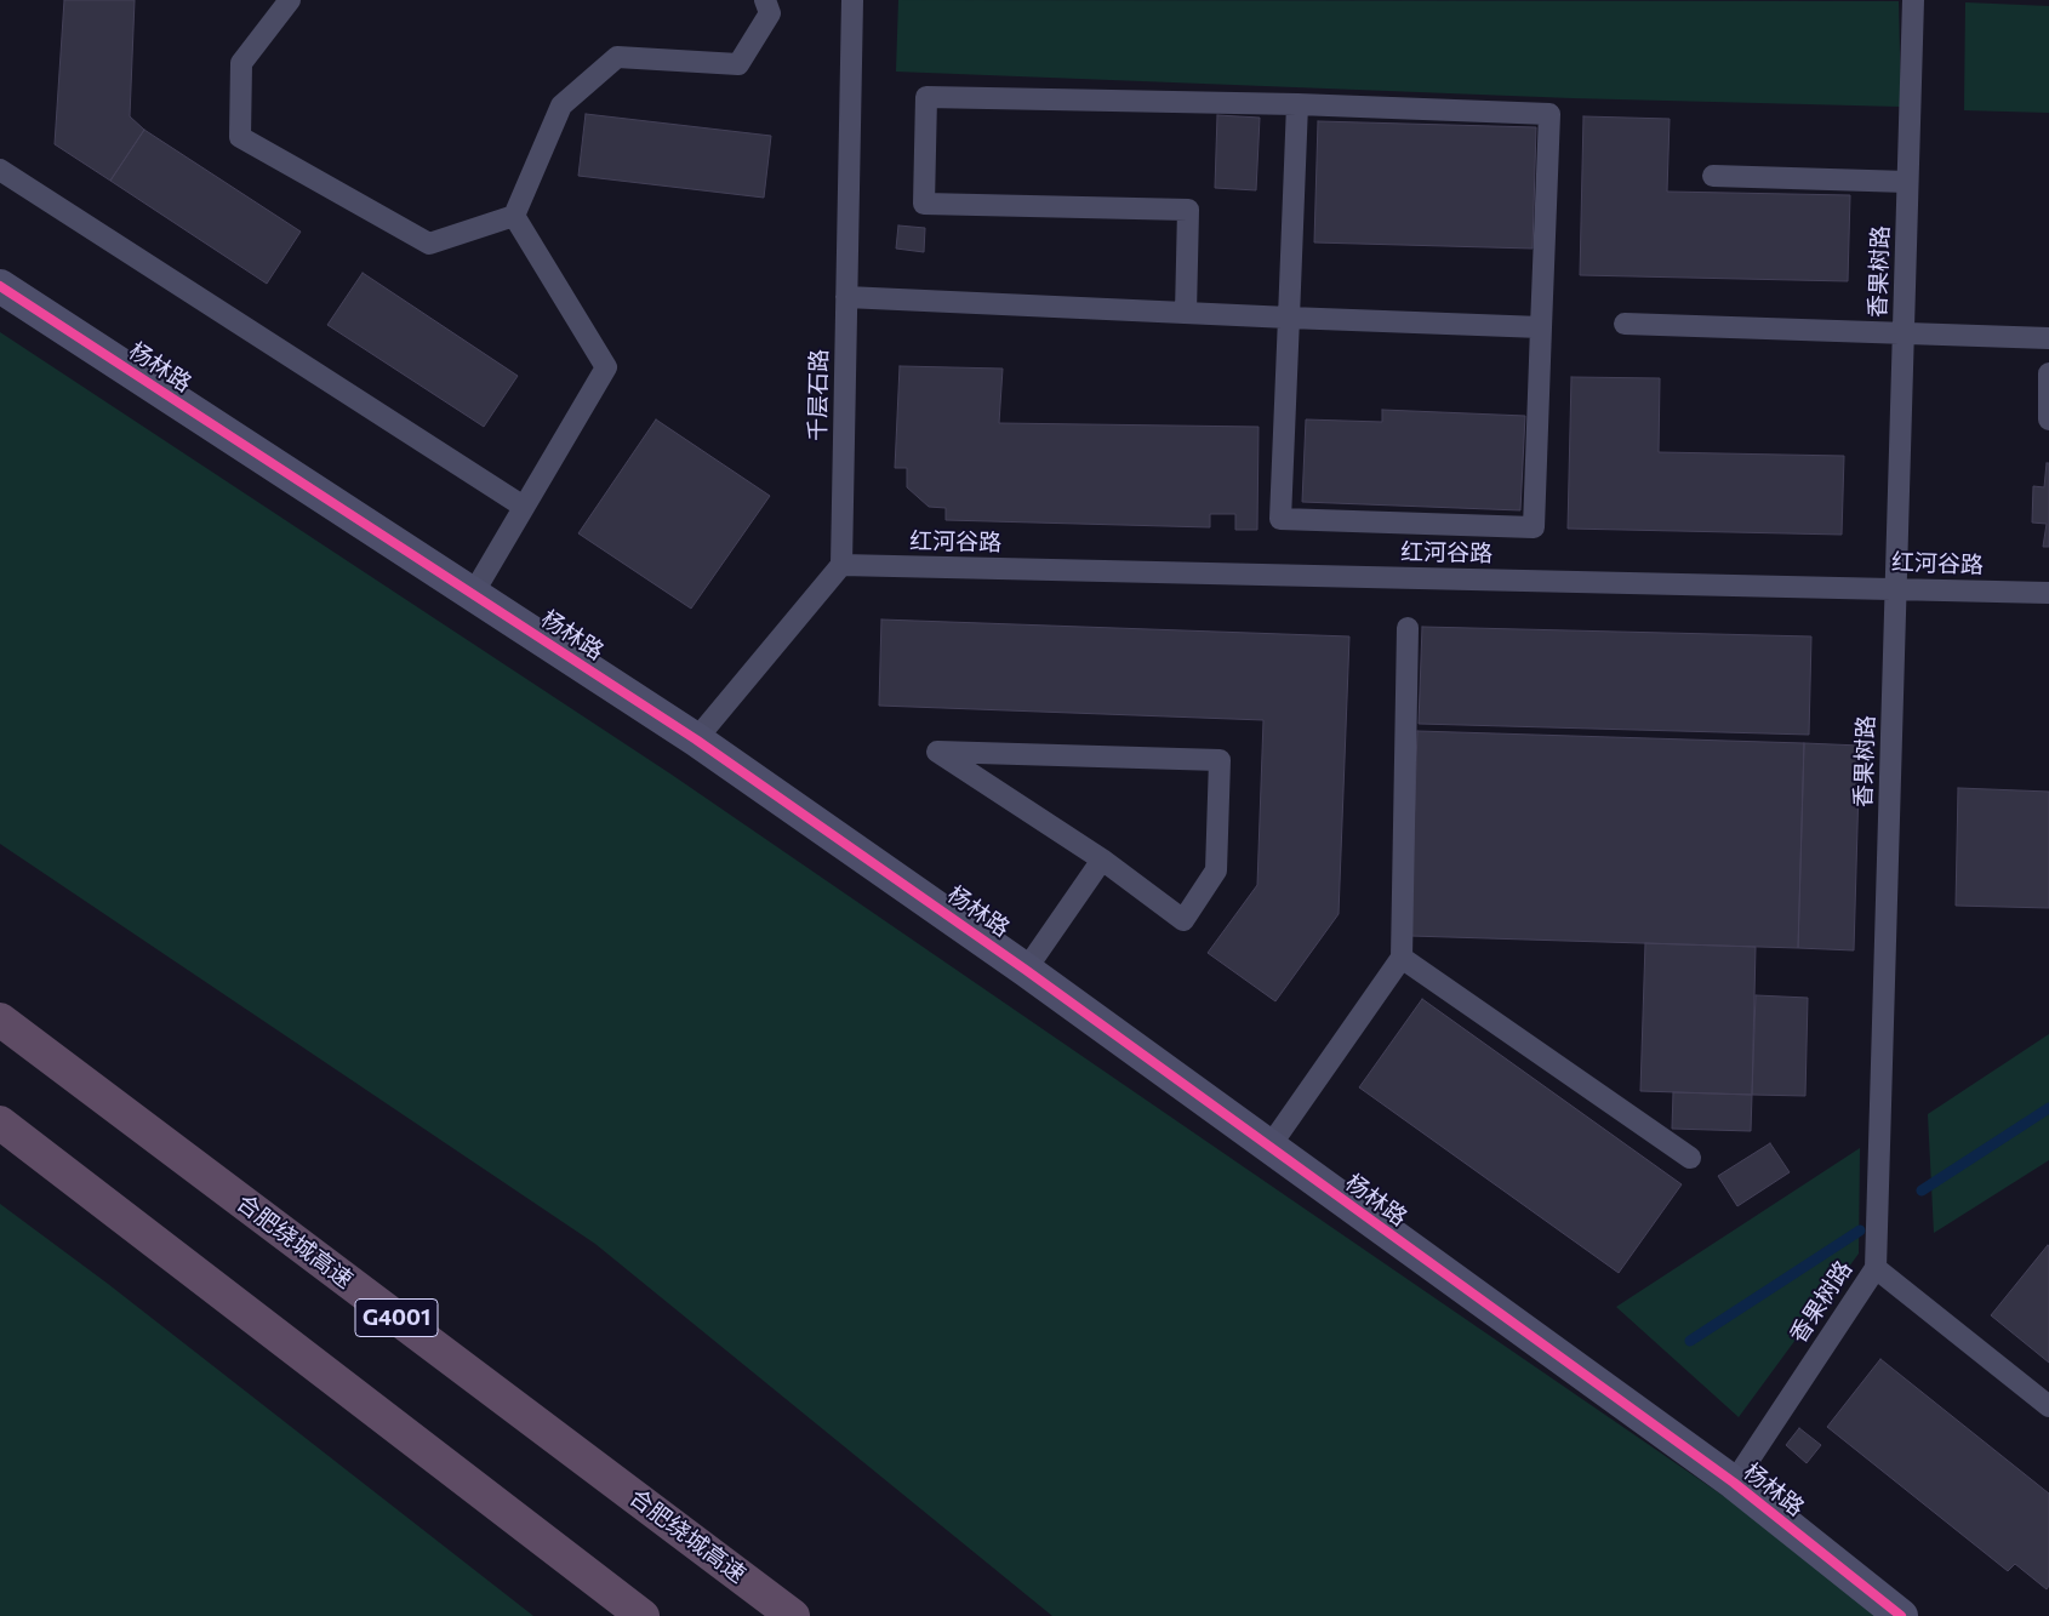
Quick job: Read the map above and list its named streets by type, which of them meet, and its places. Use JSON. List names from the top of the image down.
{
  "streets": {
    "highway": ["合肥绕城高速", "G4001"],
    "street": ["杨林路"],
    "lane": ["香果树路", "千层石路", "红河谷路"]
  },
  "crossings": [
    ["香果树路", "杨林路"],
    ["香果树路", "红河谷路"],
    ["千层石路", "红河谷路"]
  ]
}
